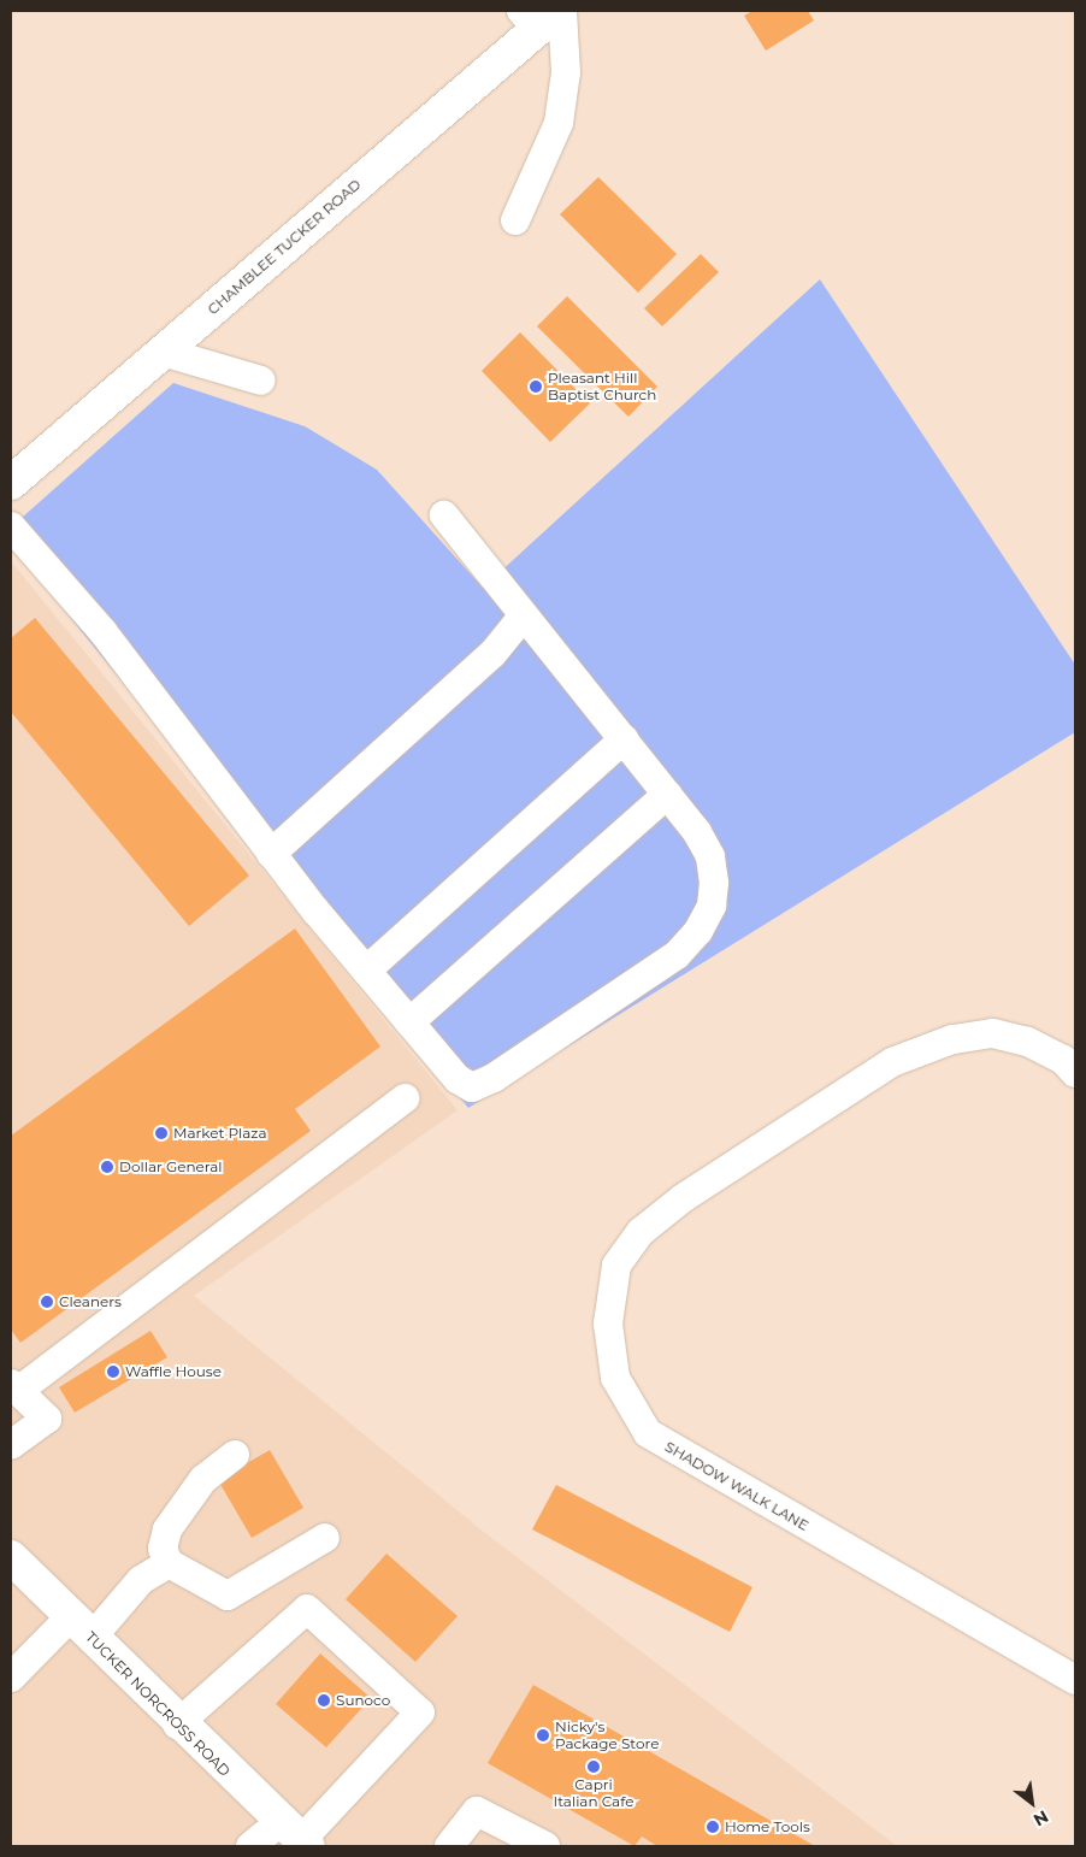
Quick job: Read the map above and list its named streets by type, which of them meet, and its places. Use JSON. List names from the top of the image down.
{
  "streets": {
    "main road": ["CHAMBLEE TUCKER ROAD", "TUCKER NORCROSS ROAD"],
    "street": ["SHADOW WALK LANE"]
  },
  "places": [
    "Pleasant Hill Baptist Church",
    "Market Plaza",
    "Dollar General",
    "Cleaners",
    "Waffle House",
    "Sunoco",
    "Nicky's Package Store",
    "Capri Italian Cafe",
    "Home Tools"
  ],
  "north": "bottom right"
}
